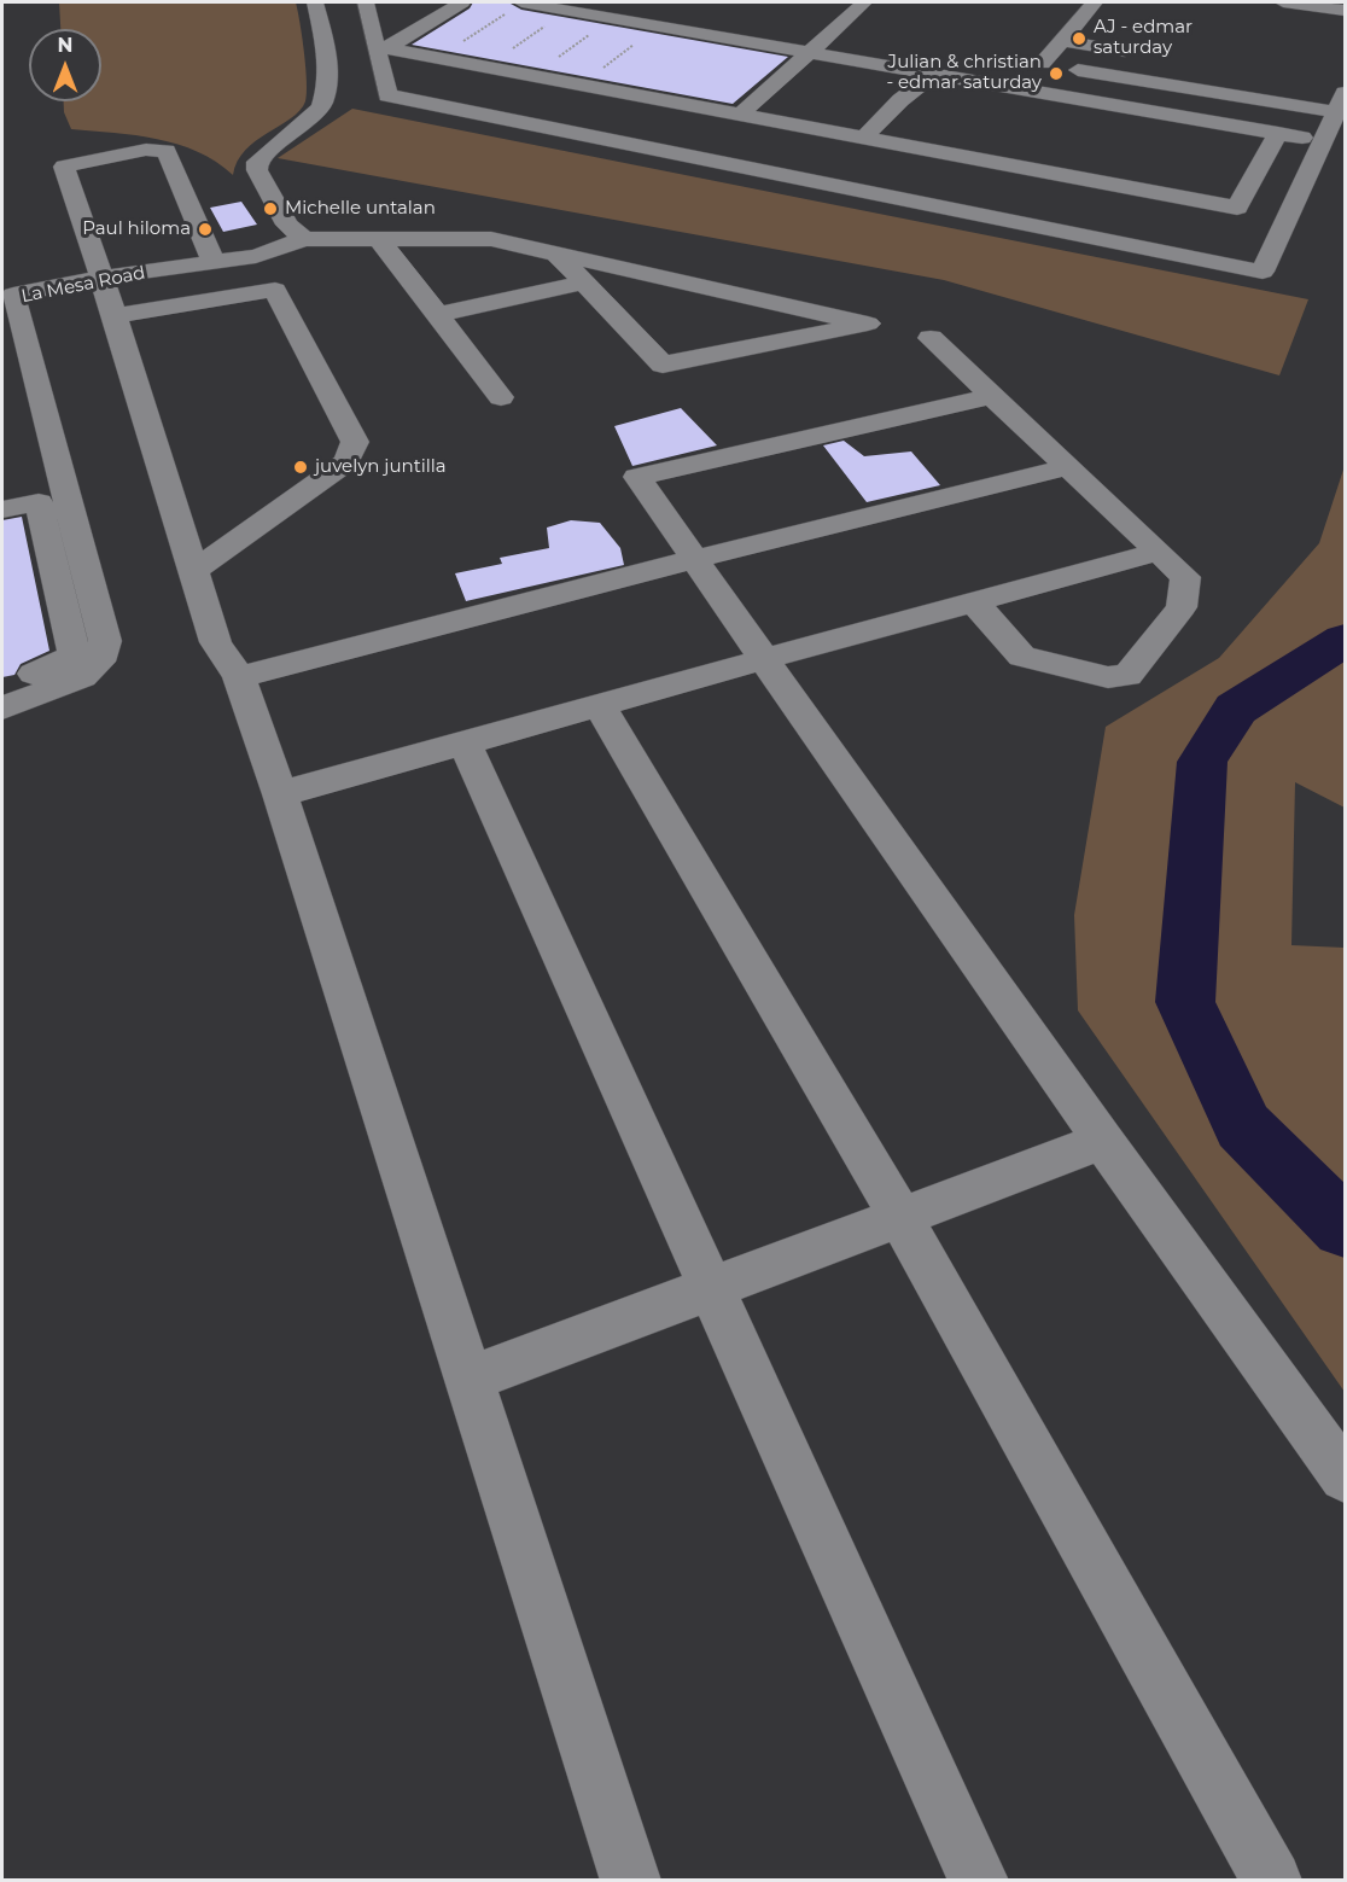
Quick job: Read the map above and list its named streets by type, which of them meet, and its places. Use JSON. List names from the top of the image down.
{
  "streets": {
    "street": ["La Mesa Road"]
  },
  "places": [
    "AJ - edmar saturday",
    "Julian & christian - edmar saturday",
    "Michelle untalan",
    "Paul hiloma",
    "juvelyn juntilla"
  ],
  "north": "top"
}
